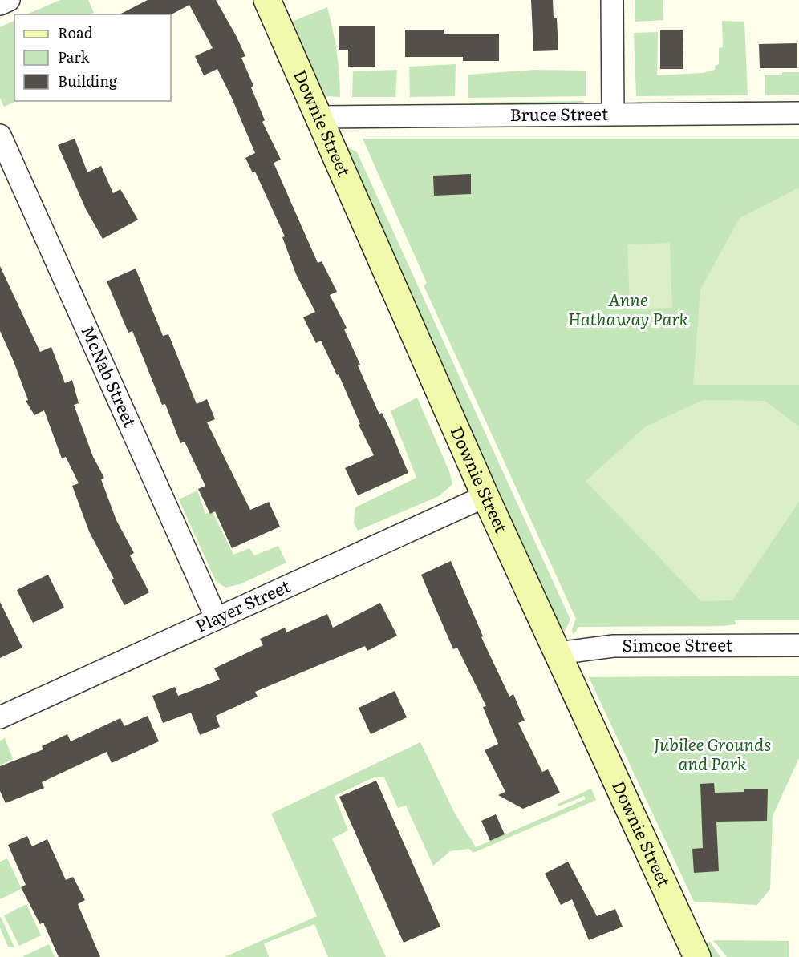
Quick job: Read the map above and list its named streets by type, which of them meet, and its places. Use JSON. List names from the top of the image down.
{
  "streets": {
    "main road": ["Downie Street"],
    "street": [
      "Bruce Street",
      "McNab Street",
      "Player Street",
      "Simcoe Street"
    ]
  },
  "crossings": [
    ["Bruce Street", "Downie Street"],
    ["Downie Street", "Player Street"],
    ["Downie Street", "Simcoe Street"],
    ["McNab Street", "Player Street"]
  ],
  "parks": ["Anne Hathaway Park", "Jubilee Grounds and Park"],
  "legend": ["Road", "Park", "Building"]
}
